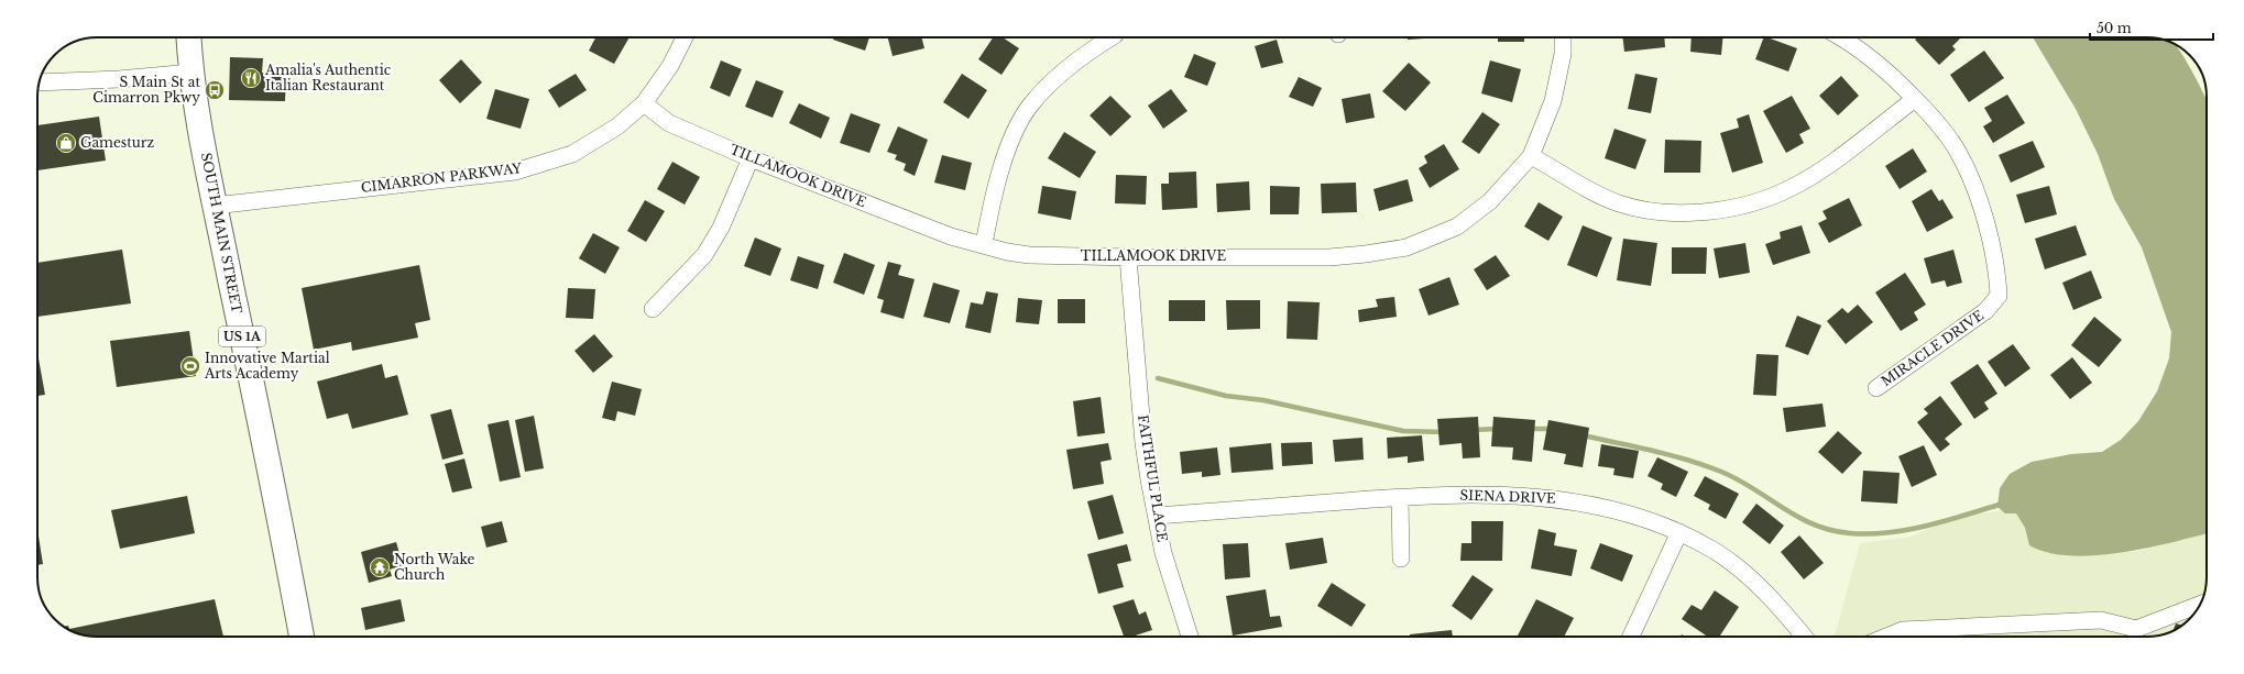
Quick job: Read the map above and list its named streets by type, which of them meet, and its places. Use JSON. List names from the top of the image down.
{
  "streets": {
    "main road": ["SOUTH MAIN STREET", "US 1A"],
    "street": [
      "TILLAMOOK DRIVE",
      "CIMARRON PARKWAY",
      "MIRACLE DRIVE",
      "FAITHFUL PLACE",
      "SIENA DRIVE"
    ]
  },
  "crossings": [
    ["TILLAMOOK DRIVE", "CIMARRON PARKWAY"],
    ["TILLAMOOK DRIVE", "FAITHFUL PLACE"],
    ["CIMARRON PARKWAY", "SOUTH MAIN STREET"],
    ["FAITHFUL PLACE", "SIENA DRIVE"]
  ],
  "places": {
    "restaurant": ["Amalia's Authentic Italian Restaurant"],
    "bus stop": ["S Main St at Cimarron Pkwy"],
    "shop": ["Gamesturz"],
    "sports": ["Innovative Martial Arts Academy"],
    "temple": ["North Wake Church"]
  },
  "scale_bar": "50 m"
}
